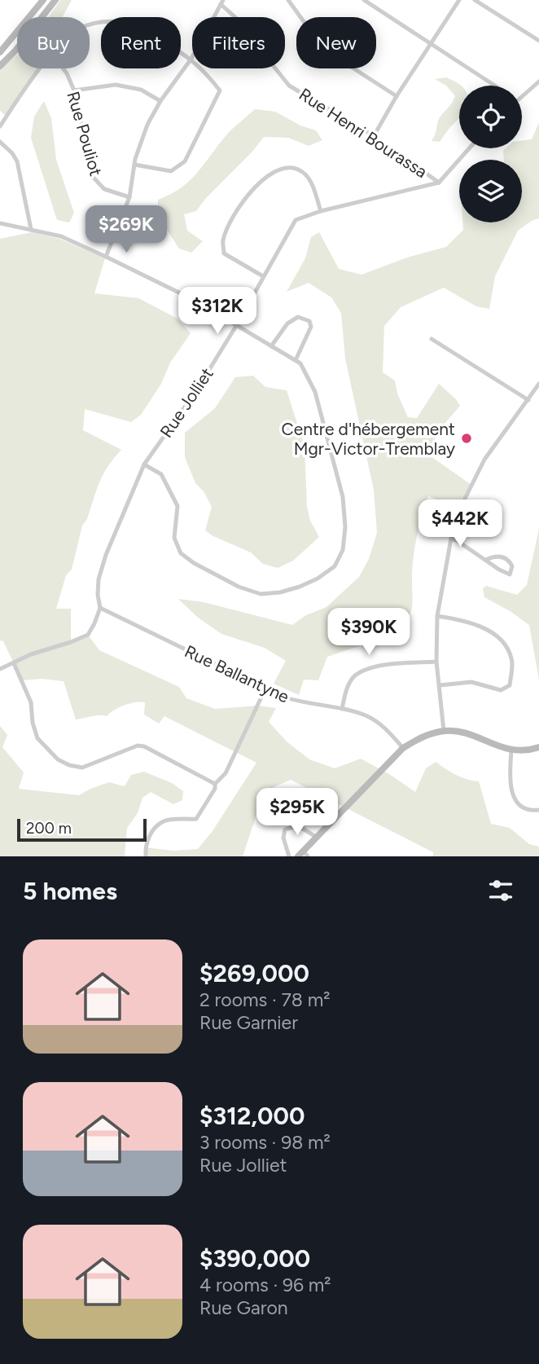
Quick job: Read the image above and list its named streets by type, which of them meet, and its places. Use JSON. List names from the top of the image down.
{
  "streets": {
    "street": [
      "Rue Henri Bourassa",
      "Rue Pouliot",
      "Rue Jolliet",
      "Rue Ballantyne"
    ]
  },
  "crossings": [
    ["Rue Henri Bourassa", "Rue Jolliet"],
    ["Rue Jolliet", "Rue Ballantyne"]
  ],
  "places": ["Centre d'hébergement Mgr-Victor-Tremblay"],
  "scale_bar": "200 m",
  "page": {
    "chip": [
      "Buy",
      "Rent",
      "Filters",
      "New"
    ],
    "price": [
      "$269K",
      "$312K",
      "$442K",
      "$390K",
      "$295K"
    ],
    "scale": "200 m",
    "heading": "5 homes",
    "list": [
      {
        "name": "$269,000",
        "note": "2 rooms · 78 m² · Rue Garnier"
      },
      {
        "name": "$312,000",
        "note": "3 rooms · 98 m² · Rue Jolliet"
      },
      {
        "name": "$390,000",
        "note": "4 rooms · 96 m² · Rue Garon"
      }
    ]
  }
}
